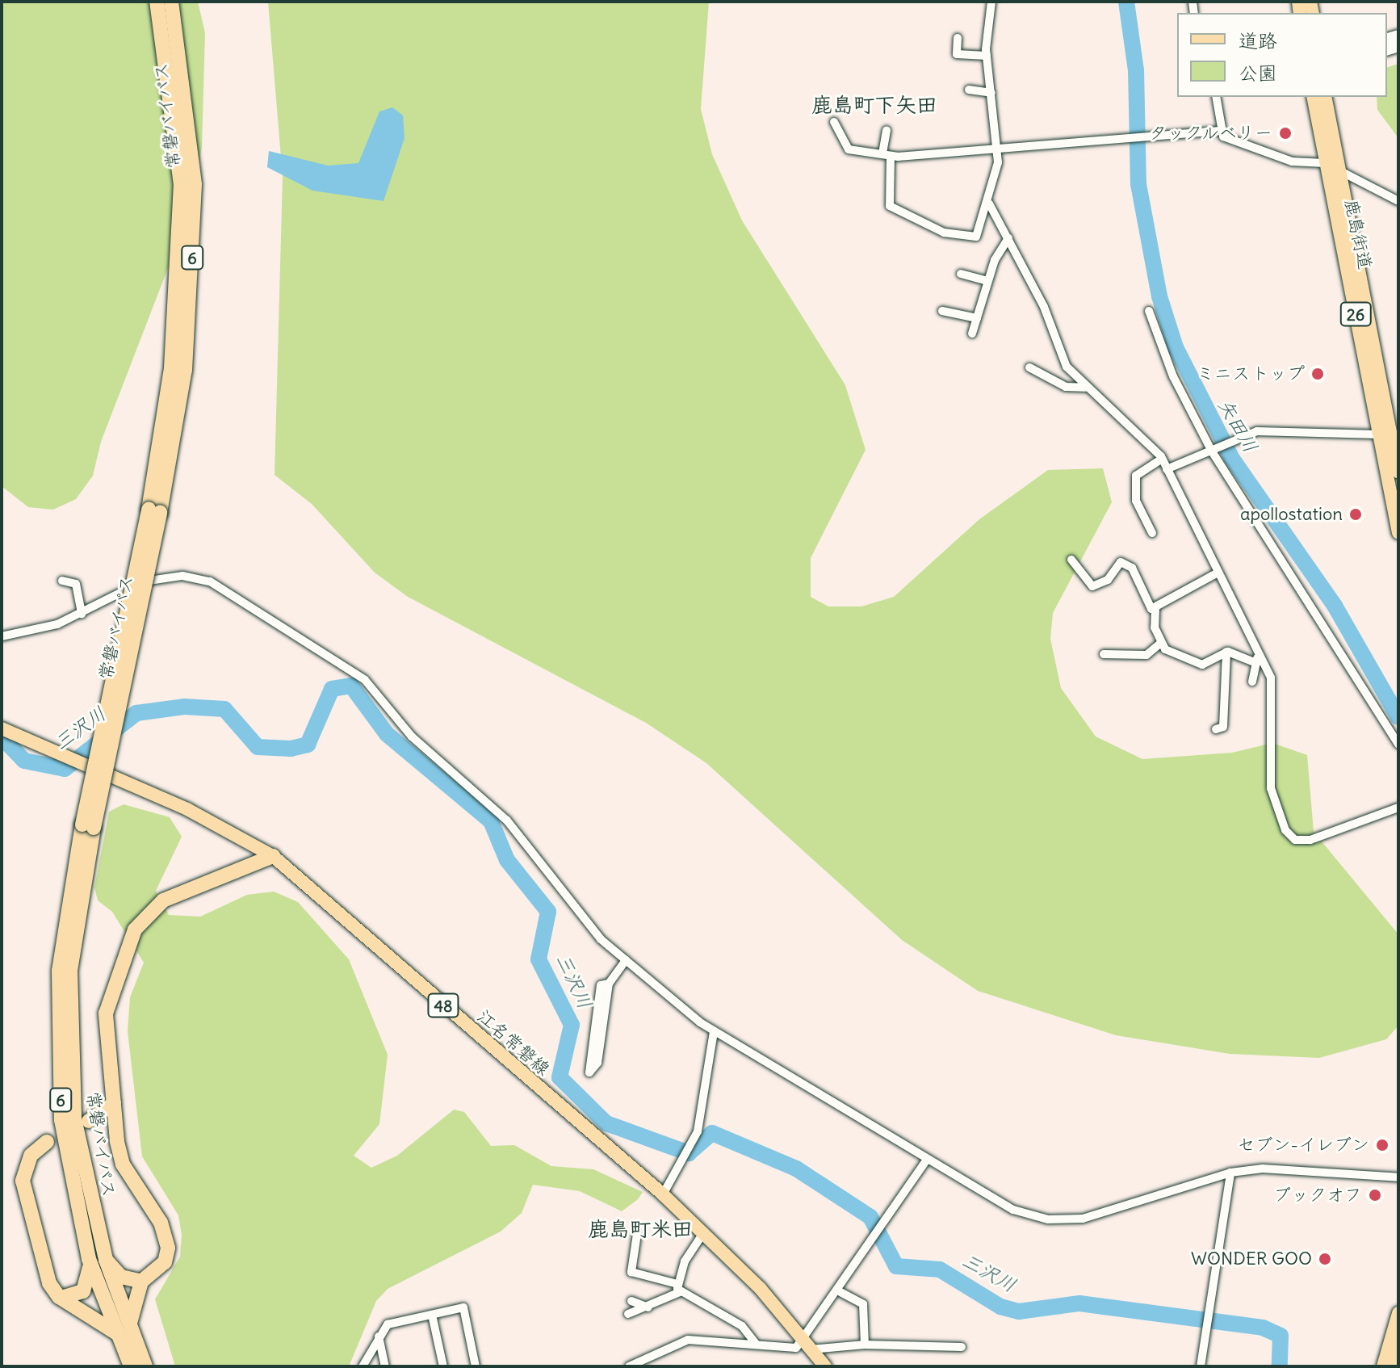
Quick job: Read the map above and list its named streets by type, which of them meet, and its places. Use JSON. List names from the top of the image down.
{
  "streets": {
    "highway": ["常磐バイパス", "6"],
    "main road": [
      "鹿島街道",
      "26",
      "48",
      "江名常磐線"
    ]
  },
  "crossings": [
    ["鹿島街道", "26"]
  ],
  "districts": ["鹿島町下矢田", "鹿島町米田"],
  "water": ["矢田川", "三沢川"],
  "places": [
    "タックルベリー",
    "ミニストップ",
    "apollostation",
    "セブン-イレブン",
    "ブックオフ",
    "WONDER GOO"
  ],
  "legend": ["道路", "公園"]
}
